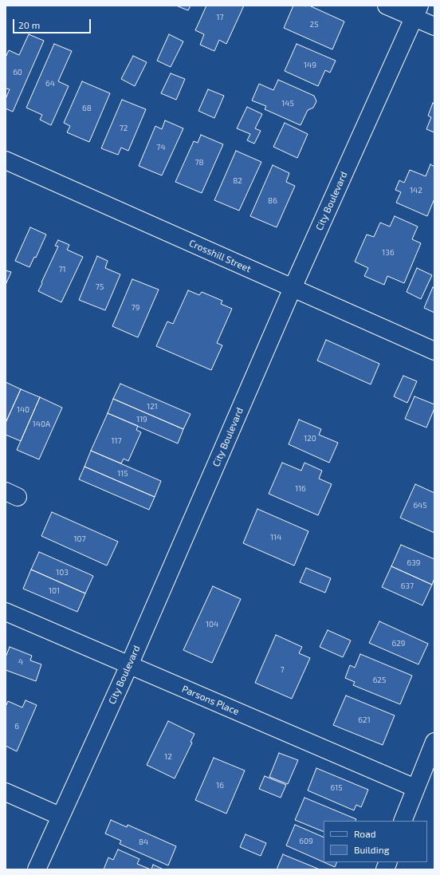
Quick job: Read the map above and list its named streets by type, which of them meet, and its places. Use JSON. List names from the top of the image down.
{
  "streets": {
    "street": ["City Boulevard", "Crosshill Street", "Parsons Place"]
  },
  "crossings": [
    ["City Boulevard", "Crosshill Street"],
    ["City Boulevard", "Parsons Place"]
  ],
  "house_numbers": [
    "17",
    "25",
    "149",
    "60",
    "64",
    "145",
    "68",
    "72",
    "74",
    "78",
    "82",
    "142",
    "86",
    "136",
    "71",
    "75",
    "79",
    "121",
    "140",
    "119",
    "140A",
    "120",
    "117",
    "115",
    "116",
    "645",
    "114",
    "107",
    "639",
    "103",
    "637",
    "101",
    "104",
    "629",
    "4",
    "7",
    "625",
    "621",
    "6",
    "12",
    "16",
    "615",
    "609",
    "84"
  ],
  "legend": ["Road", "Building"],
  "scale_bar": "20 m"
}
